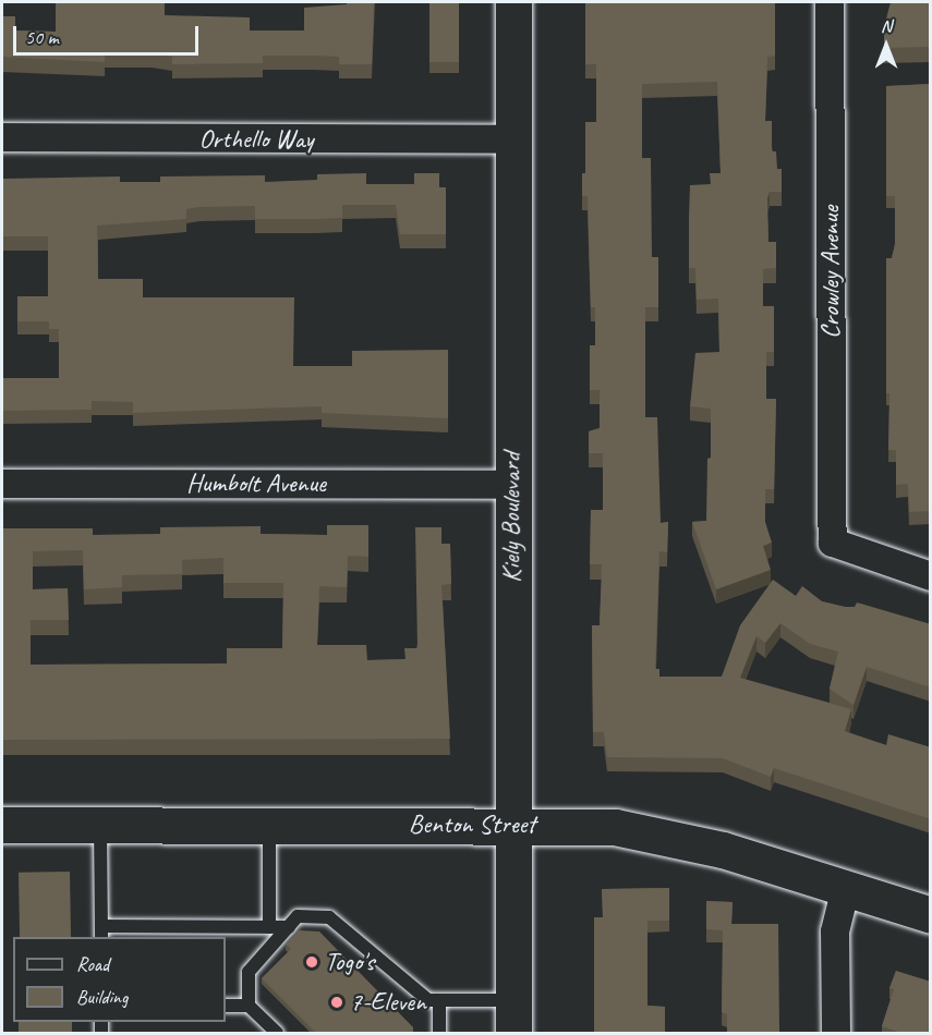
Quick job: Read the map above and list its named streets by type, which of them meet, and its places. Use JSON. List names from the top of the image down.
{
  "streets": {
    "main road": ["Kiely Boulevard", "Benton Street"],
    "street": ["Orthello Way", "Crowley Avenue", "Humbolt Avenue"]
  },
  "crossings": [
    ["Orthello Way", "Kiely Boulevard"],
    ["Humbolt Avenue", "Kiely Boulevard"],
    ["Kiely Boulevard", "Benton Street"]
  ],
  "places": ["Togo's", "7-Eleven"],
  "legend": ["Road", "Building"],
  "scale_bar": "50 m",
  "north": "top"
}
